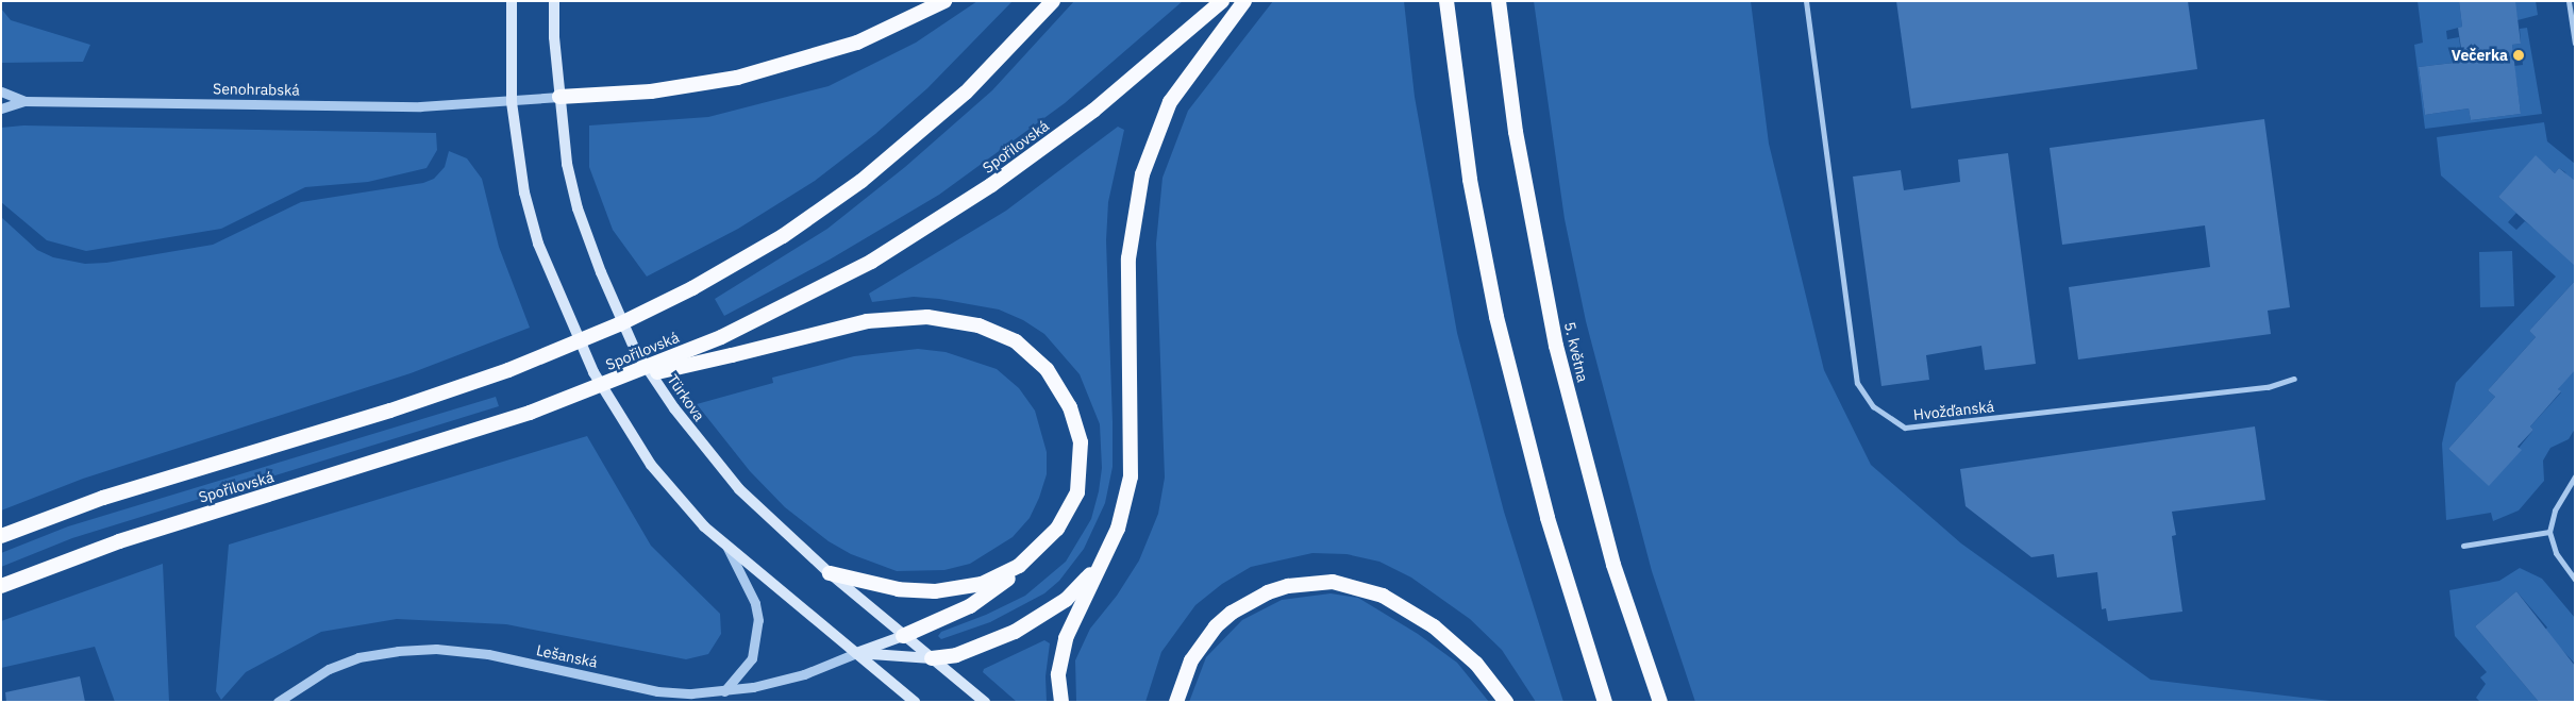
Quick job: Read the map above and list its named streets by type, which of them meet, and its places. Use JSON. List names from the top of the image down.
{
  "streets": {
    "highway": ["Spořilovská", "5. května"],
    "main road": ["Türkova"],
    "street": ["Senohrabská", "Hvožďanská", "Lešanská"]
  },
  "crossings": [
    ["Senohrabská", "Türkova"]
  ],
  "places": ["Večerka"]
}
